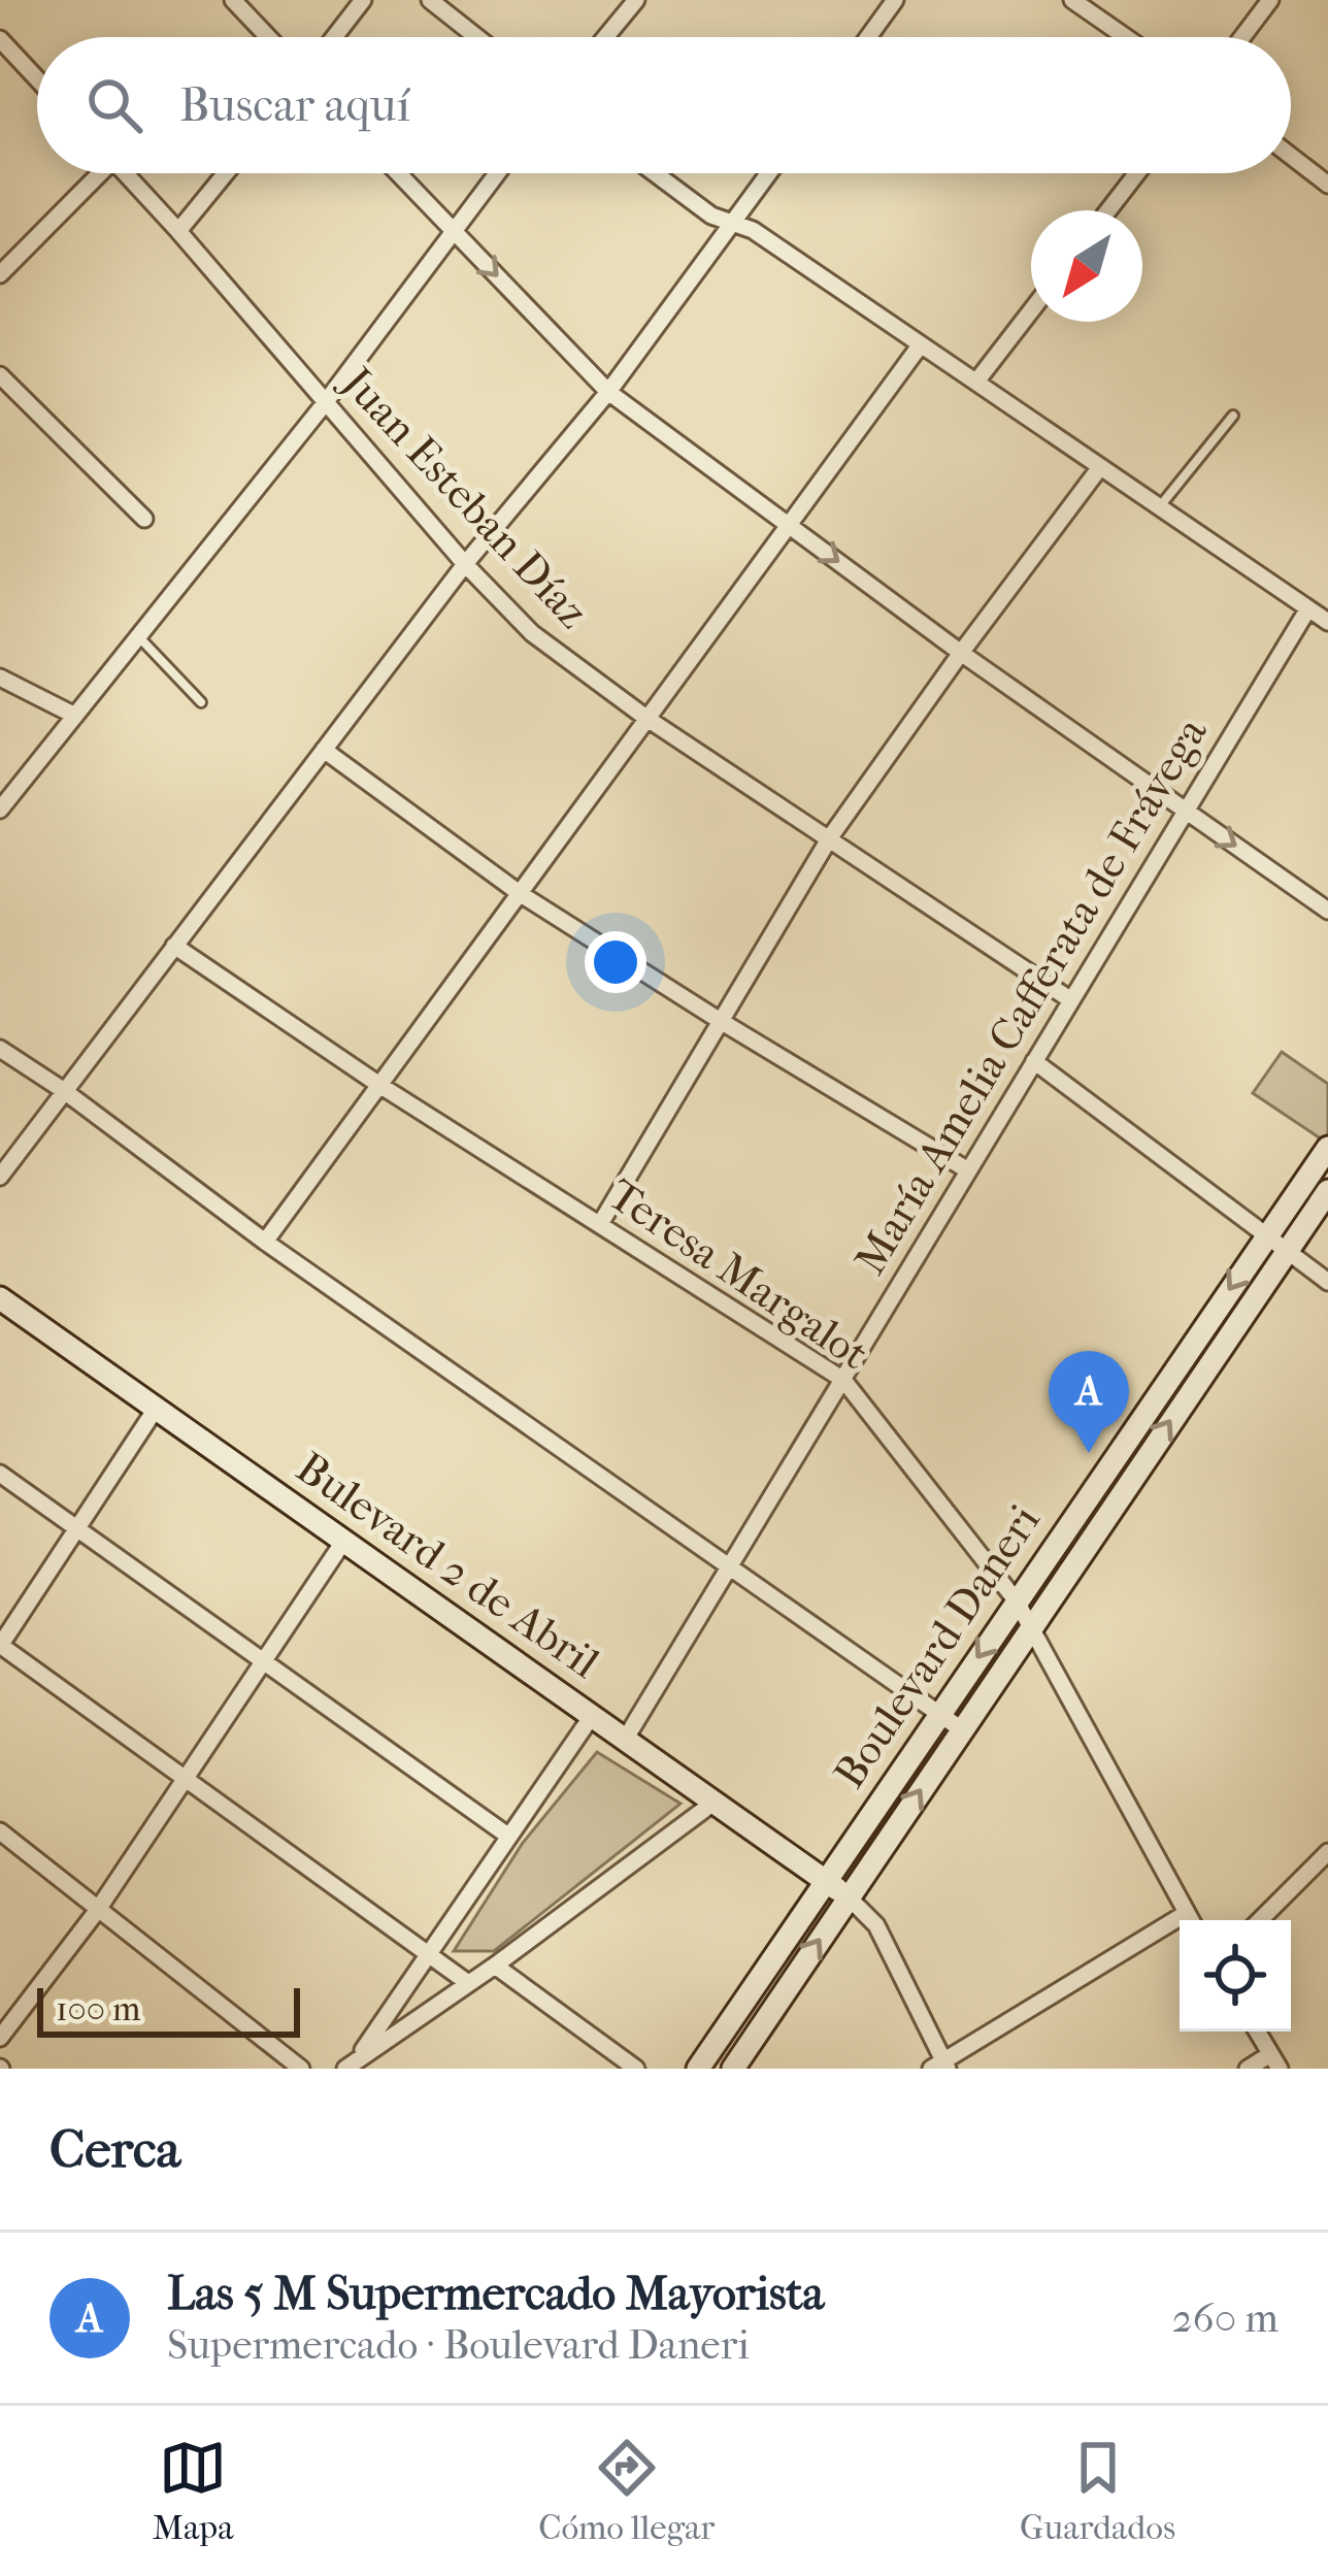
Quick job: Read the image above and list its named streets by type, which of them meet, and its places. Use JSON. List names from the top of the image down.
{
  "streets": {
    "main road": ["Bulevard 2 de Abril", "Boulevard Daneri"],
    "street": ["Juan Esteban Díaz", "María Amelia Cafferata de Frávega", "Teresa Margalot"]
  },
  "crossings": [
    ["Juan Esteban Díaz", "María Amelia Cafferata de Frávega"],
    ["María Amelia Cafferata de Frávega", "Teresa Margalot"],
    ["María Amelia Cafferata de Frávega", "Bulevard 2 de Abril"],
    ["Teresa Margalot", "Boulevard Daneri"],
    ["Bulevard 2 de Abril", "Boulevard Daneri"]
  ],
  "scale_bar": "100 m",
  "north": "bottom left",
  "page": {
    "search": "Buscar aquí",
    "pins": "A",
    "scale": "100 m",
    "heading": "Cerca",
    "list": [
      {
        "mark": "A",
        "name": "Las 5 M Supermercado Mayorista",
        "note": "Supermercado · Boulevard Daneri",
        "value": "260 m"
      }
    ],
    "nav": ["Mapa", "Cómo llegar", "Guardados"]
  }
}
